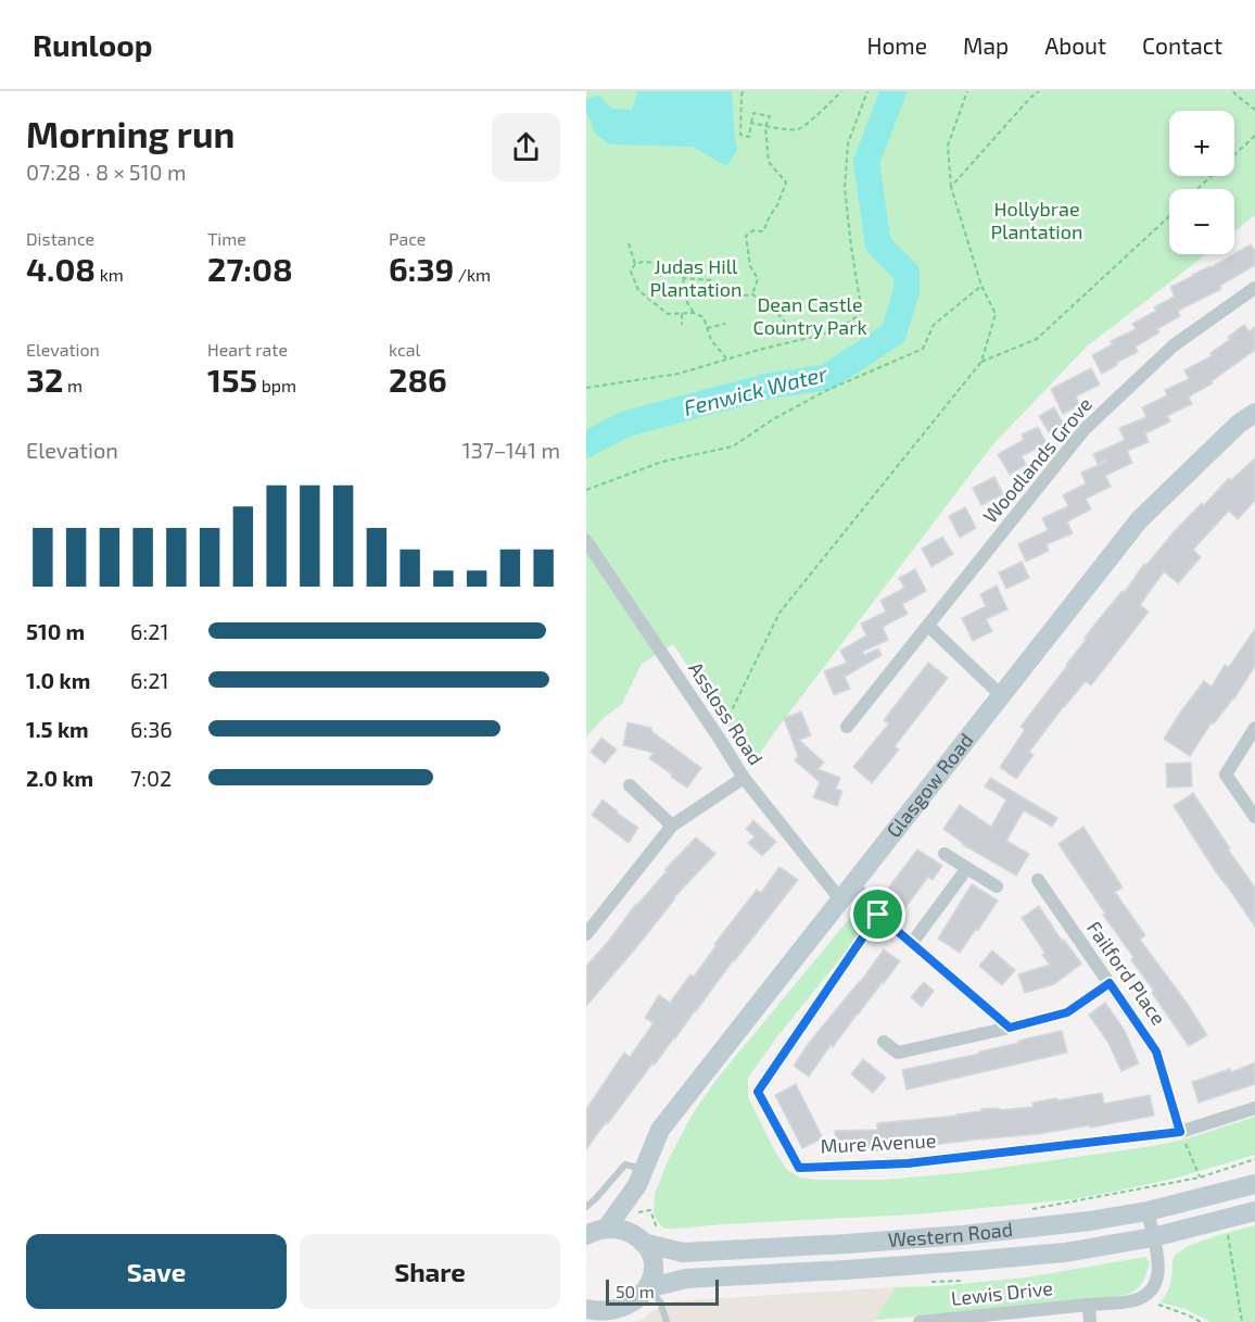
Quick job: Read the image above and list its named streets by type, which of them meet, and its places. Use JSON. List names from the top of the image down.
{
  "streets": {
    "main road": ["Glasgow Road", "Western Road"],
    "street": [
      "Woodlands Grove",
      "Assloss Road",
      "Failford Place",
      "Mure Avenue",
      "Lewis Drive"
    ]
  },
  "crossings": [
    ["Assloss Road", "Glasgow Road"],
    ["Glasgow Road", "Western Road"],
    ["Failford Place", "Mure Avenue"]
  ],
  "water": ["Fenwick Water"],
  "parks": ["Hollybrae Plantation", "Judas Hill Plantation", "Dean Castle Country Park"],
  "scale_bar": "50 m",
  "page": {
    "header": "Runloop",
    "nav": [
      "Home",
      "Map",
      "About",
      "Contact"
    ],
    "heading": ["Morning run", "07:28 · 8 × 510 m"],
    "map_buttons": ["+", "−"],
    "stats": [
      ["Distance", "4.08 km"],
      ["Time", "27:08"],
      ["Pace", "6:39 /km"],
      ["Elevation", "32 m"],
      ["Heart rate", "155 bpm"],
      ["kcal", "286"]
    ],
    "chart": ["Elevation", "137–141 m"],
    "list": [
      {
        "name": "510 m",
        "note": "6:21"
      },
      {
        "name": "1.0 km",
        "note": "6:21"
      },
      {
        "name": "1.5 km",
        "note": "6:36"
      },
      {
        "name": "2.0 km",
        "note": "7:02"
      }
    ],
    "buttons": ["Save", "Share"],
    "scale": "50 m"
  }
}
